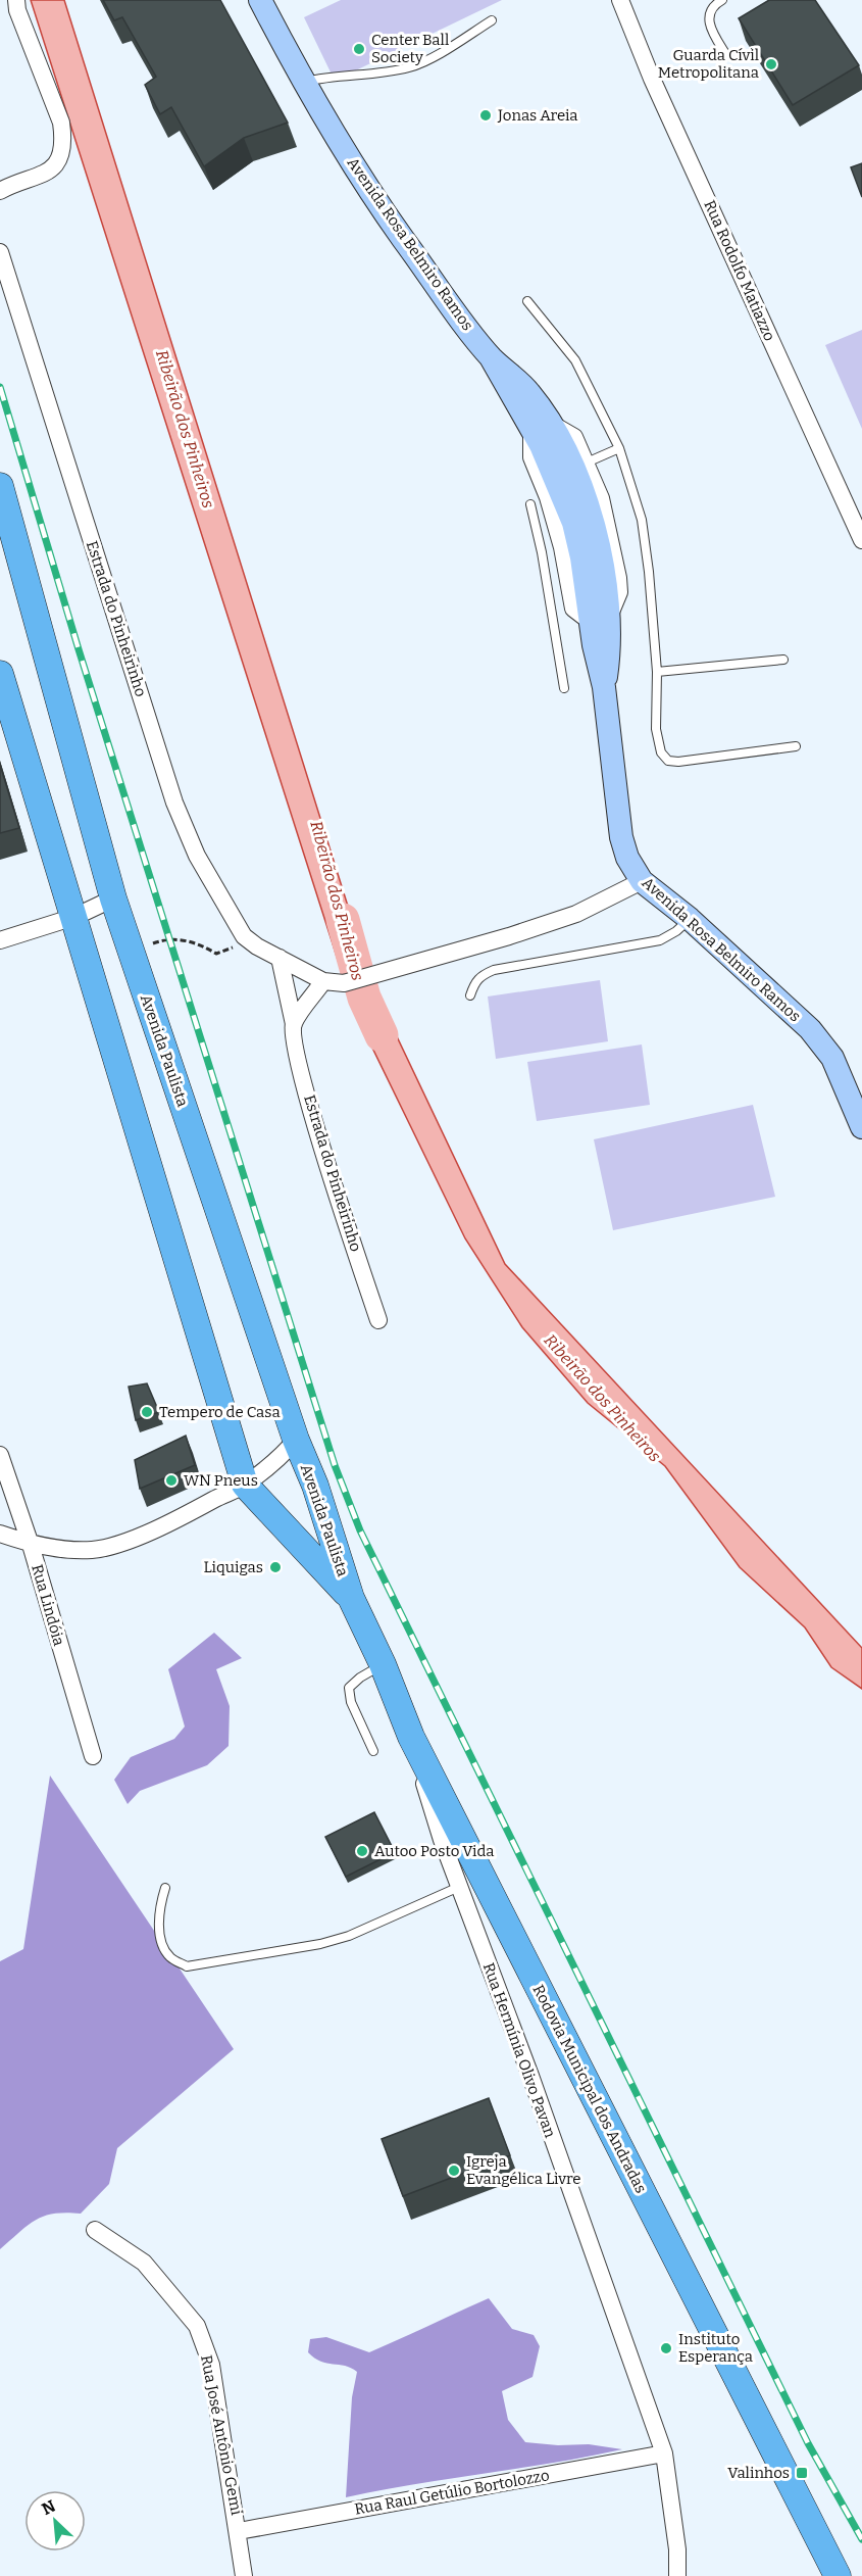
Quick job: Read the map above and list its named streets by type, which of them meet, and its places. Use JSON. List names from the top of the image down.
{
  "streets": {
    "main road": ["Avenida Rosa Belmiro Ramos", "Avenida Paulista", "Rodovia Municipal dos Andradas"],
    "street": [
      "Rua Rodolfo Matiazzo",
      "Estrada do Pinheirinho",
      "Rua Lindóia",
      "Rua Hermínia Olivo Pavan",
      "Rua José Antônio Gemi",
      "Rua Raul Getúlio Bortolozzo"
    ]
  },
  "crossings": [
    ["Avenida Rosa Belmiro Ramos", "Estrada do Pinheirinho"],
    ["Avenida Paulista", "Rodovia Municipal dos Andradas"],
    ["Rua Hermínia Olivo Pavan", "Rodovia Municipal dos Andradas"],
    ["Rua Hermínia Olivo Pavan", "Rua Raul Getúlio Bortolozzo"],
    ["Rua José Antônio Gemi", "Rua Raul Getúlio Bortolozzo"]
  ],
  "water": ["Ribeirão dos Pinheiros"],
  "places": {
    "other": [
      "Center Ball Society",
      "Guarda Cívil Metropolitana",
      "Jonas Areia",
      "Tempero de Casa",
      "WN Pneus",
      "Liquigas",
      "Autoo Posto Vida",
      "Igreja Evangélica Livre",
      "Instituto Esperança"
    ],
    "transit": ["Valinhos"]
  },
  "north": "top left"
}
